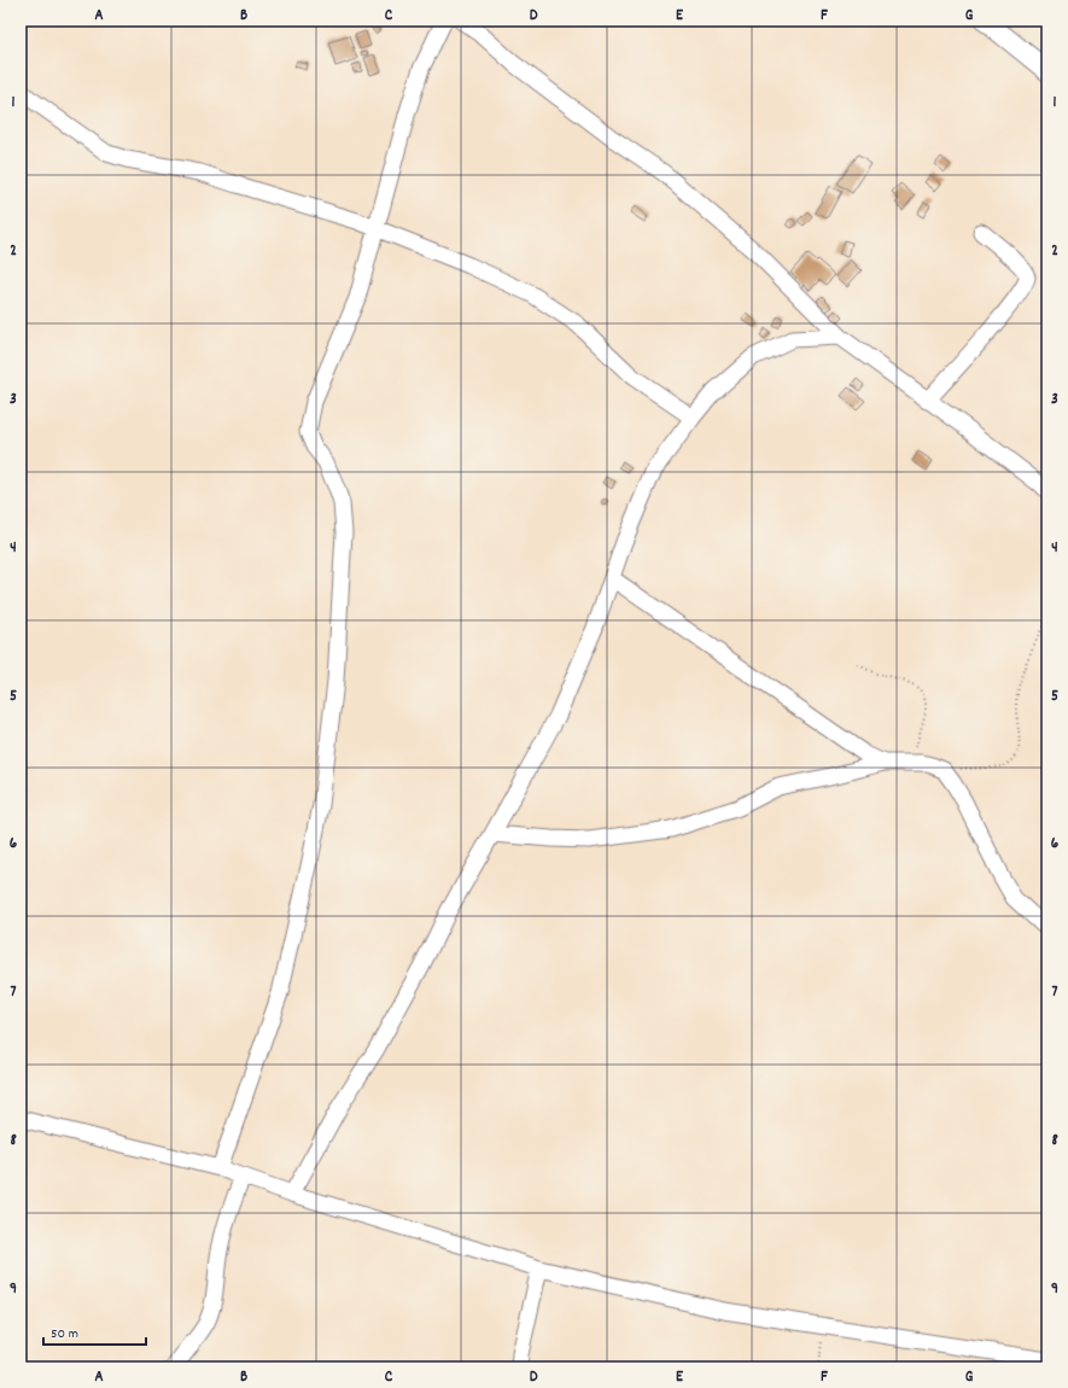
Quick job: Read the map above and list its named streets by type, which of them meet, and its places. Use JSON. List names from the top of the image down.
{
  "scale_bar": "50 m",
  "grid": {
    "columns": [
      "A",
      "B",
      "C",
      "D",
      "E",
      "F",
      "G"
    ],
    "rows": [
      "1",
      "2",
      "3",
      "4",
      "5",
      "6",
      "7",
      "8",
      "9"
    ]
  }
}
